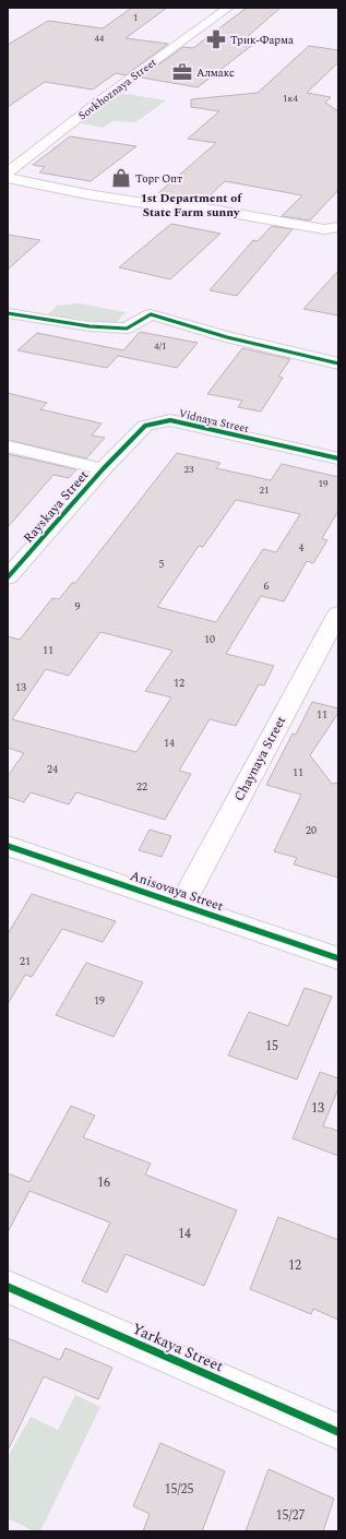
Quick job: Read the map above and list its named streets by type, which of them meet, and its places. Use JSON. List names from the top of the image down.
{
  "streets": {
    "street": [
      "Sovkhoznaya Street",
      "Vidnaya Street",
      "Rayskaya Street",
      "Chaynaya Street",
      "Anisovaya Street",
      "Yarkaya Street"
    ]
  },
  "crossings": [
    ["Vidnaya Street", "Rayskaya Street"],
    ["Chaynaya Street", "Anisovaya Street"]
  ],
  "districts": ["1st Department of State Farm sunny"],
  "places": {
    "pharmacy": ["Трик-Фарма"],
    "office": ["Алмакс"],
    "shop": ["Торг Опт"]
  },
  "house_numbers": [
    "1",
    "44",
    "1к4",
    "4/1",
    "23",
    "19",
    "21",
    "4",
    "5",
    "6",
    "9",
    "10",
    "11",
    "12",
    "13",
    "11",
    "14",
    "24",
    "11",
    "22",
    "20",
    "21",
    "19",
    "15",
    "13",
    "16",
    "14",
    "12",
    "15/25",
    "15/27"
  ]
}
